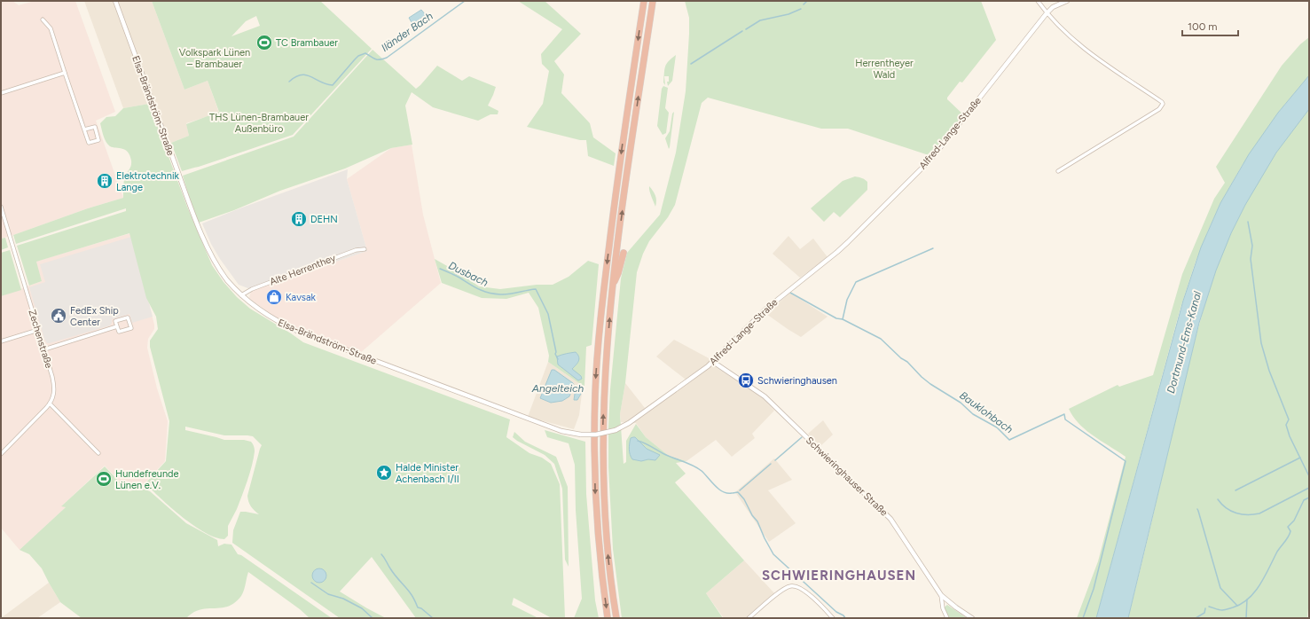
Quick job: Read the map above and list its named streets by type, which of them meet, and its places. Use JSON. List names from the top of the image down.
{
  "streets": {
    "street": [
      "Elsa-Brändström-Straße",
      "Alfred-Lange-Straße",
      "Alte Herrenthey",
      "Zechenstraße",
      "Schwieringhauser Straße"
    ]
  },
  "crossings": [
    ["Elsa-Brändström-Straße", "Alfred-Lange-Straße"],
    ["Elsa-Brändström-Straße", "Alte Herrenthey"],
    ["Alfred-Lange-Straße", "Schwieringhauser Straße"]
  ],
  "districts": ["SCHWIERINGHAUSEN"],
  "water": [
    "Iländer Bach",
    "Dusbach",
    "Dortmund-Ems-Kanal",
    "Angelteich",
    "Bauklohbach"
  ],
  "parks": ["Volkspark Lünen – Brambauer", "Herrentheyer Wald", "THS Lünen-Brambauer Außenbüro"],
  "places": {
    "sports": ["TC Brambauer", "Hundefreunde Lünen e.V."],
    "building": ["Elektrotechnik Lange", "DEHN"],
    "shop": ["Kavsak"],
    "public building": ["FedEx Ship Center"],
    "bus stop": ["Schwieringhausen"],
    "place": ["Halde Minister Achenbach I/II"]
  },
  "scale_bar": "100 m"
}
